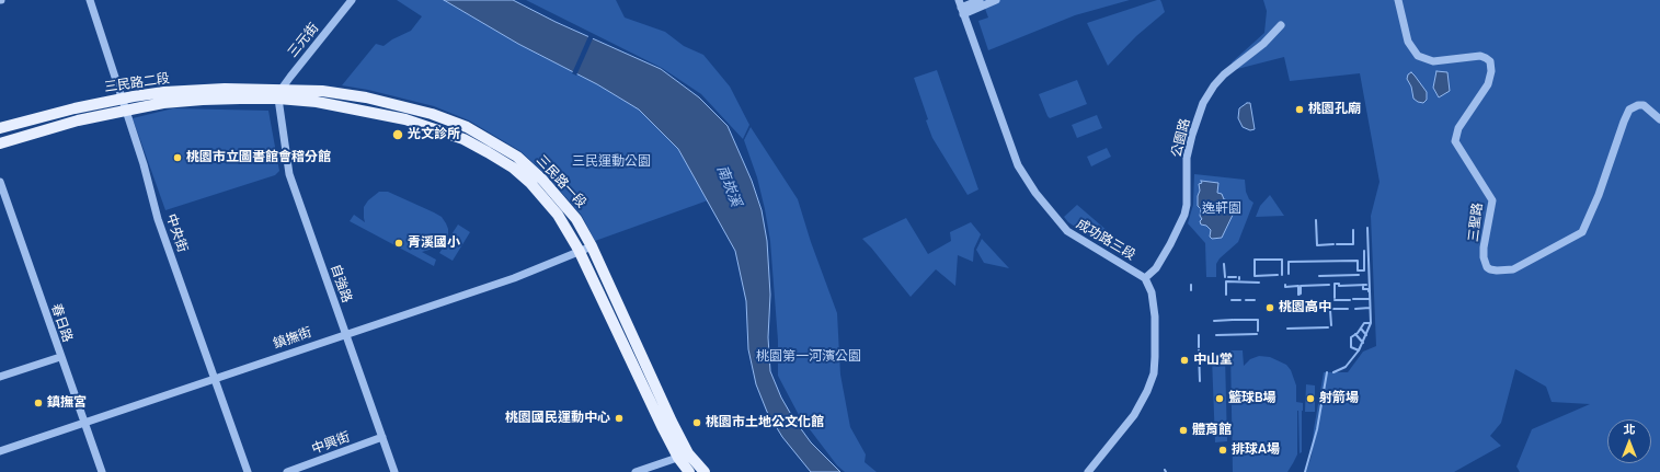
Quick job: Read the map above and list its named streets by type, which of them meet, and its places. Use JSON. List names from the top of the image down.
{
  "streets": {
    "main road": ["三民路二段", "三民路一段"],
    "street": [
      "三元街",
      "公園路",
      "三聖路",
      "中央街",
      "成功路三段",
      "自強路",
      "春日路",
      "鎮撫街",
      "中興街"
    ]
  },
  "crossings": [
    ["三元街", "三民路二段"],
    ["三元街", "三民路一段"],
    ["三元街", "自強路"],
    ["三民路二段", "三民路一段"],
    ["三民路二段", "中央街"],
    ["三民路二段", "自強路"],
    ["公園路", "成功路三段"],
    ["三民路一段", "自強路"],
    ["三民路一段", "鎮撫街"],
    ["中央街", "鎮撫街"],
    ["自強路", "鎮撫街"],
    ["自強路", "中興街"],
    ["春日路", "鎮撫街"]
  ],
  "water": ["南崁溪"],
  "parks": ["三民運動公園", "逸軒園", "桃園第一河濱公園"],
  "places": [
    "桃園孔廟",
    "光文診所",
    "桃園市立圖書館會稽分館",
    "青溪國小",
    "桃園高中",
    "中山堂",
    "籃球B場",
    "射箭場",
    "鎮撫宮",
    "桃園國民運動中心",
    "桃園市土地公文化館",
    "體育館",
    "排球A場"
  ],
  "north": "top"
}
